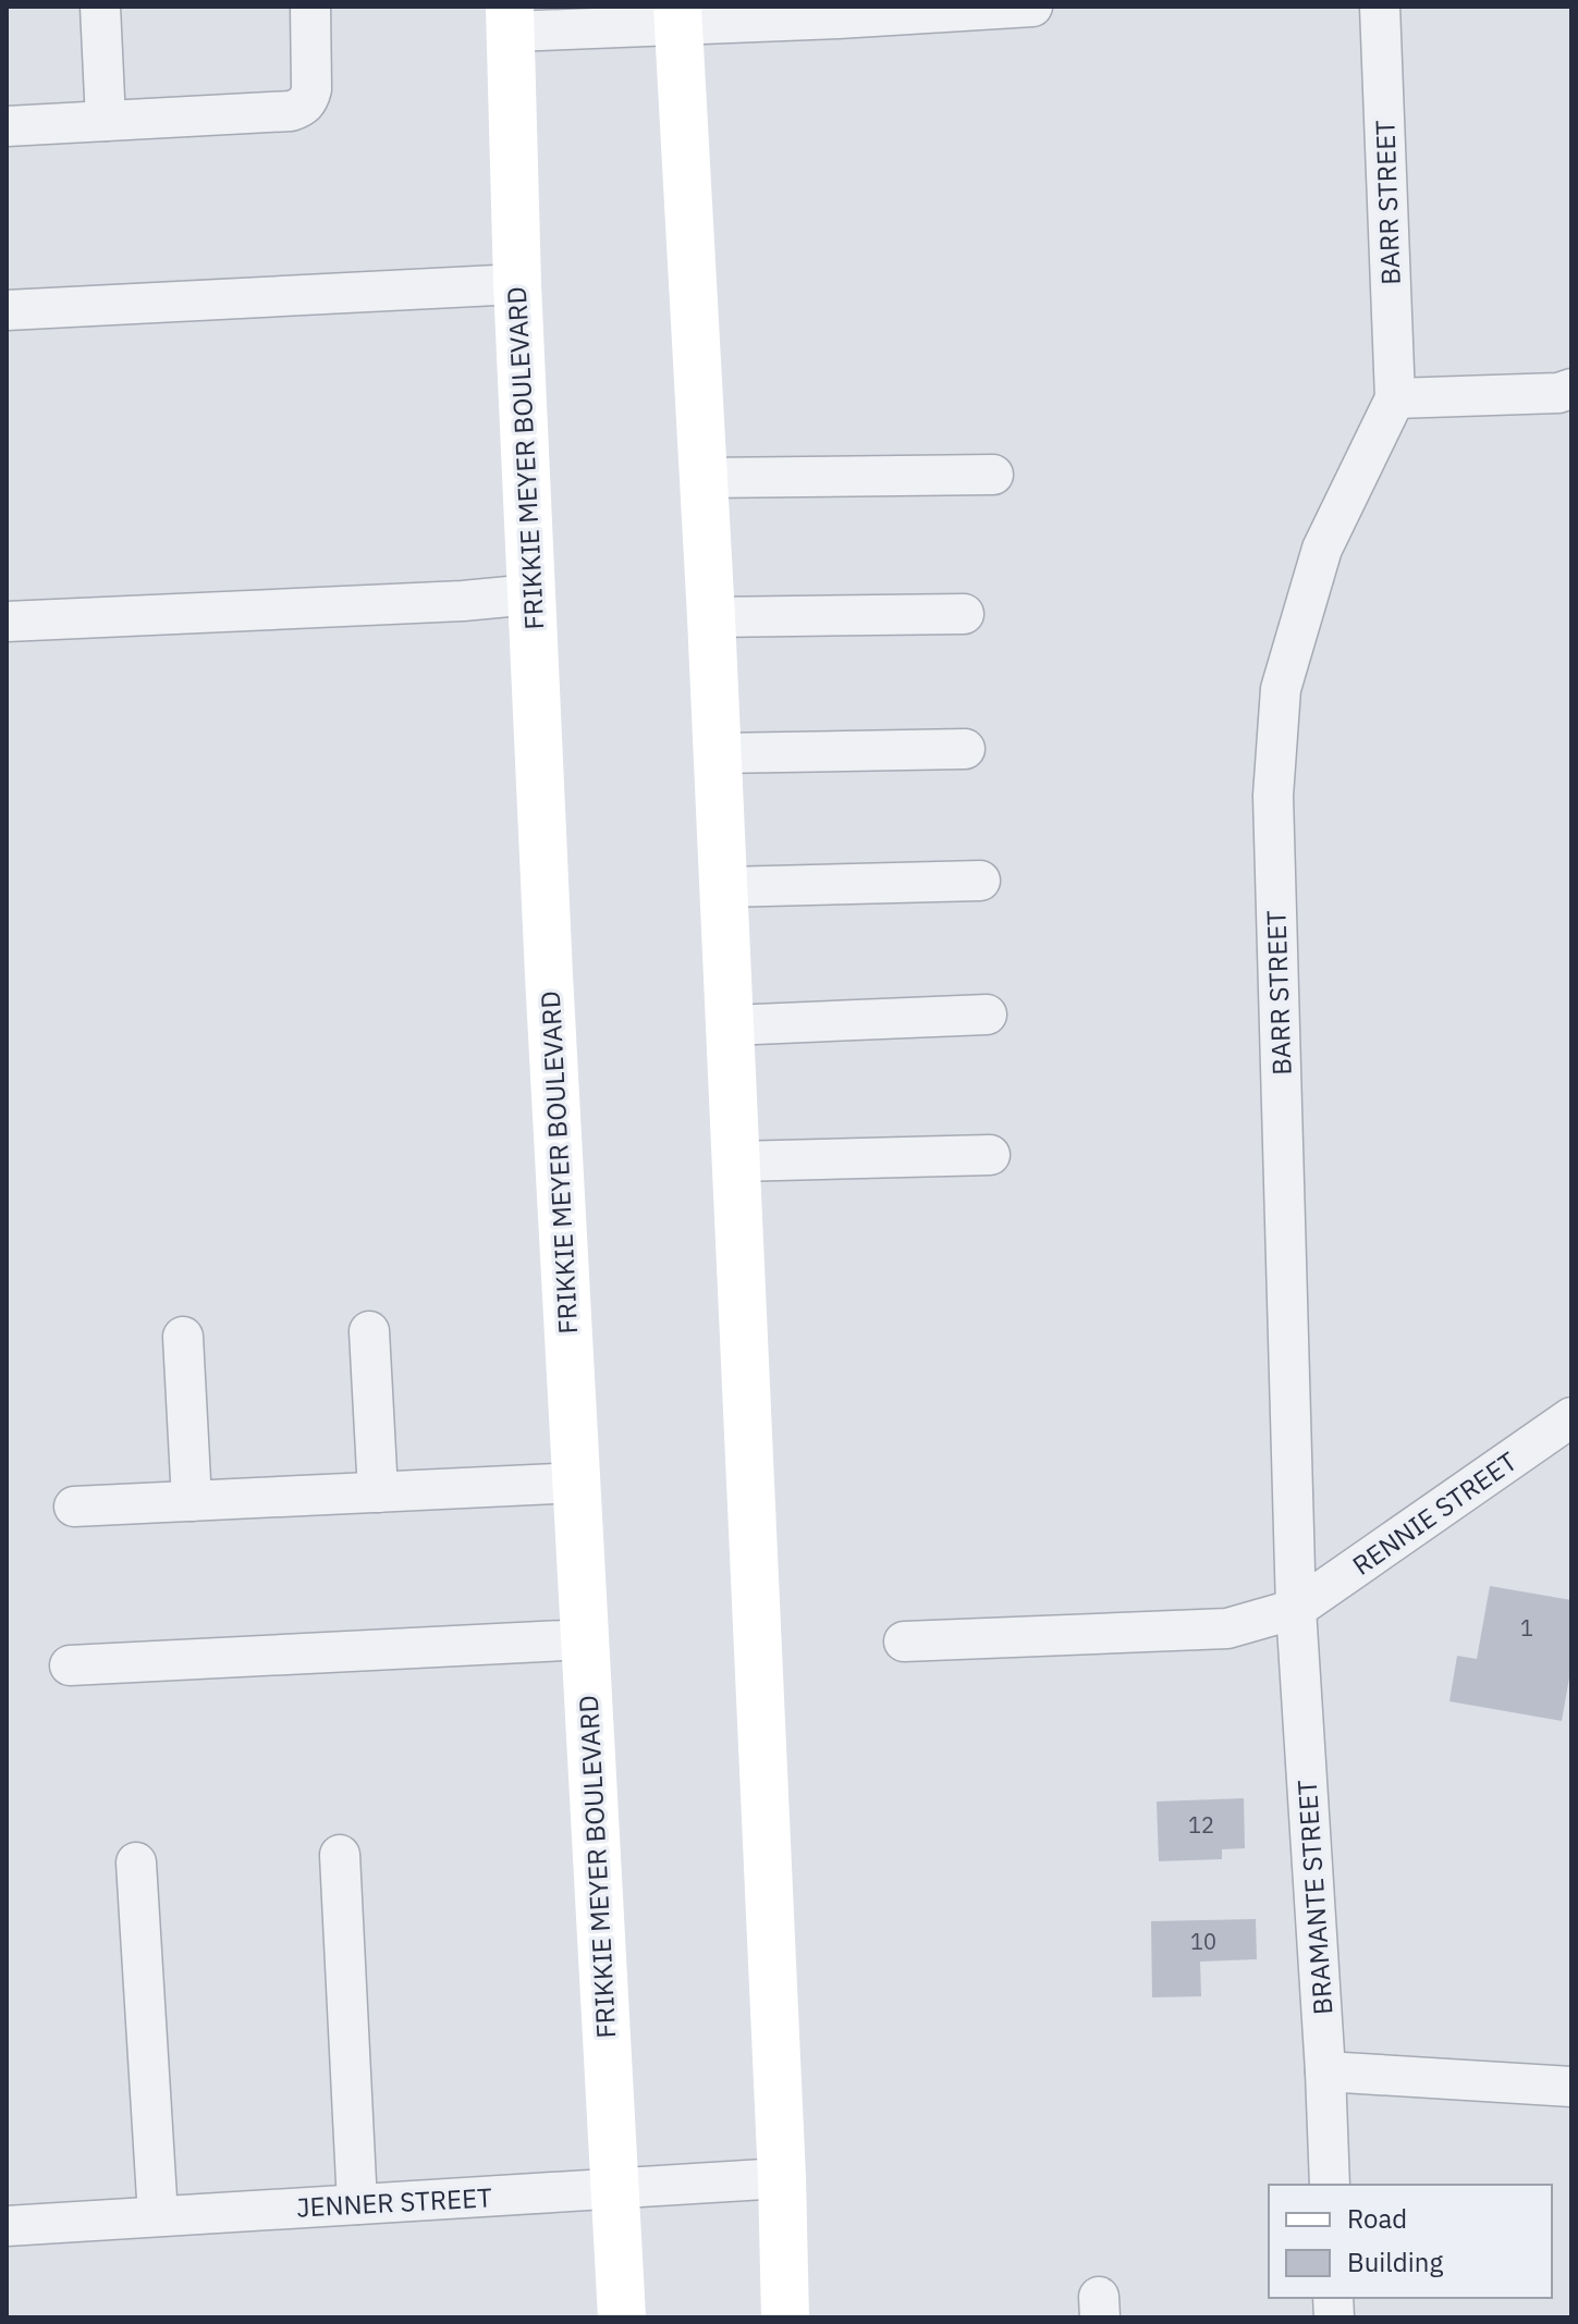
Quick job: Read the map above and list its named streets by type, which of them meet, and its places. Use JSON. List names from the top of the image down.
{
  "streets": {
    "main road": ["FRIKKIE MEYER BOULEVARD"],
    "street": [
      "BARR STREET",
      "RENNIE STREET",
      "BRAMANTE STREET",
      "JENNER STREET"
    ]
  },
  "crossings": [
    ["BARR STREET", "RENNIE STREET"],
    ["BARR STREET", "BRAMANTE STREET"],
    ["FRIKKIE MEYER BOULEVARD", "JENNER STREET"],
    ["RENNIE STREET", "BRAMANTE STREET"]
  ],
  "house_numbers": ["1", "12", "10"],
  "legend": ["Road", "Building"]
}
